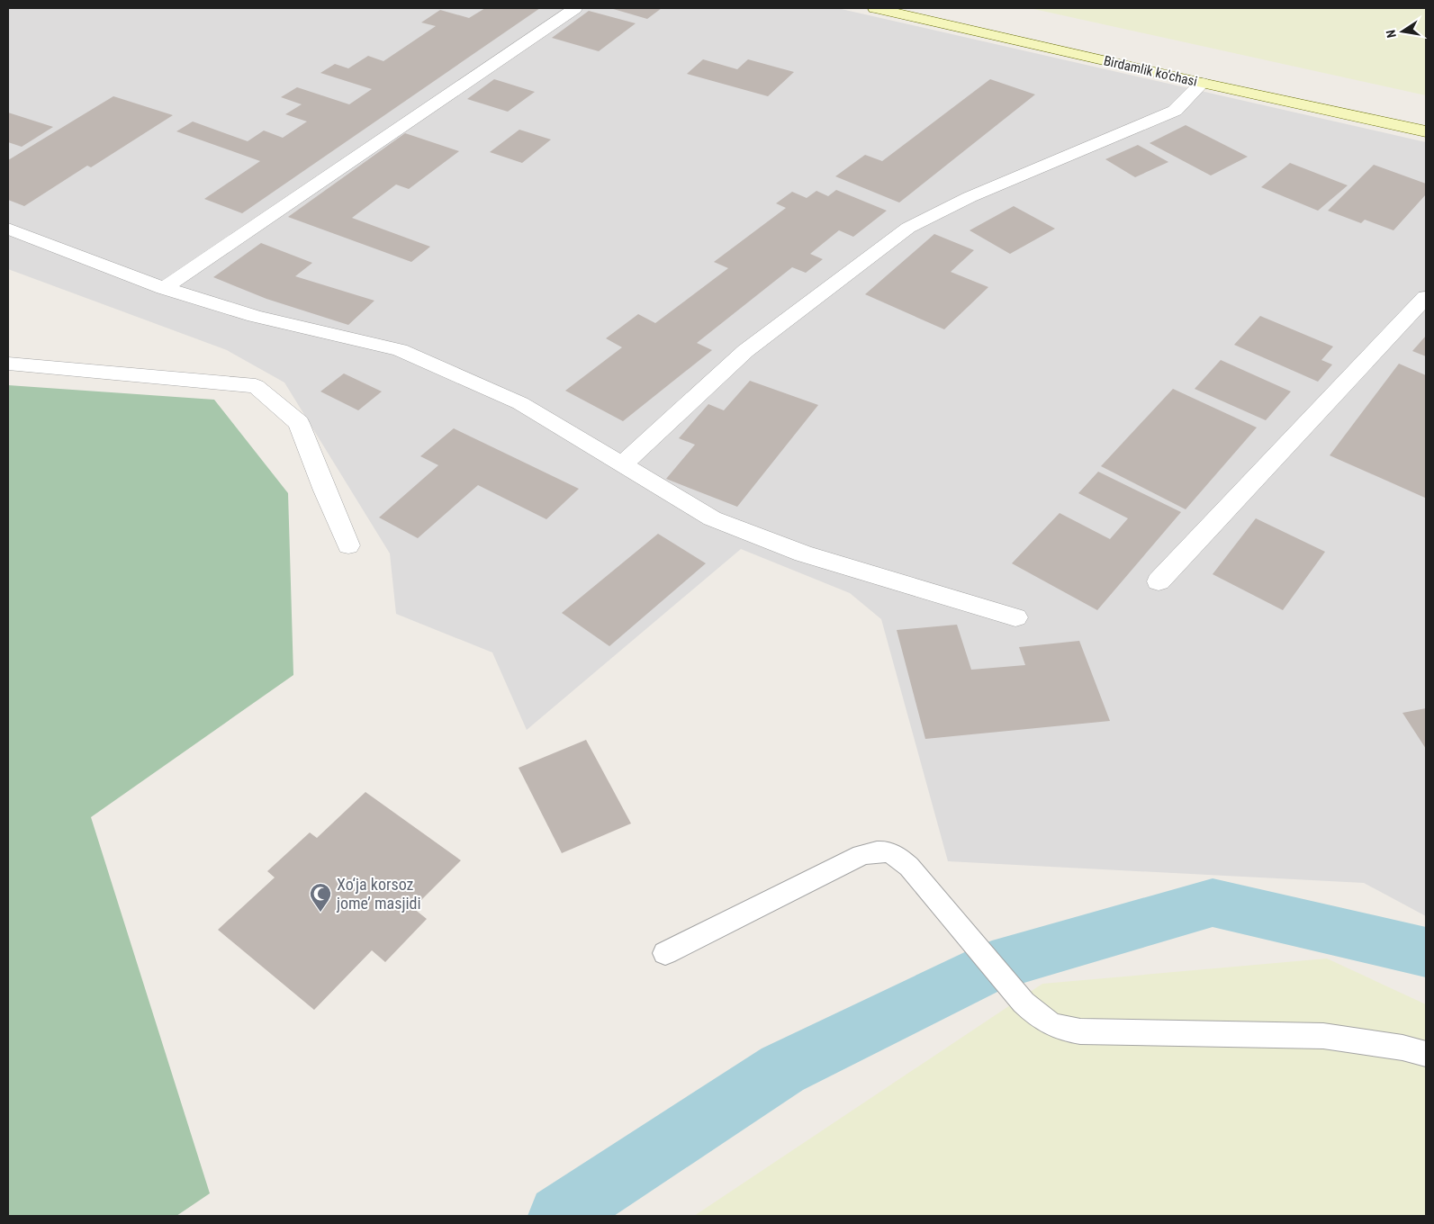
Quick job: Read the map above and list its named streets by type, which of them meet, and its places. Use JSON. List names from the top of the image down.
{
  "streets": {
    "street": ["Birdamlik ko'chasi"]
  },
  "places": {
    "mosque": ["Xo‘ja korsoz jome’ masjidi"]
  },
  "north": "left"
}
